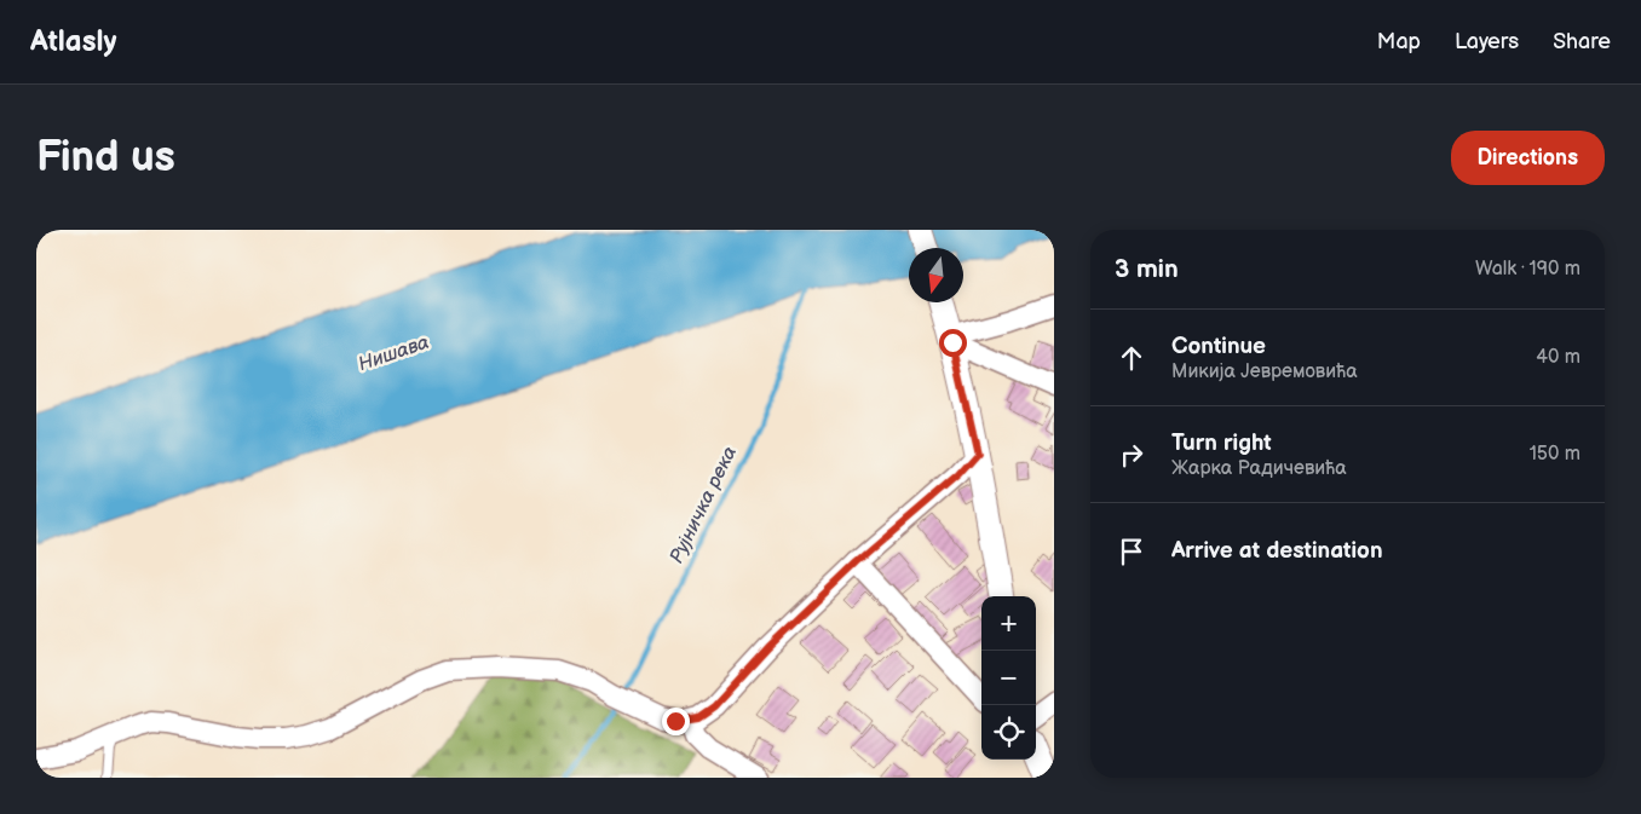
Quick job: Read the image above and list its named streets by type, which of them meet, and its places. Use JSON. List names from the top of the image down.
{
  "water": ["Нишава", "Рујничка река"],
  "north": "bottom",
  "page": {
    "header": "Atlasly",
    "nav": ["Map", "Layers", "Share"],
    "buttons": "Directions",
    "title": "Find us",
    "heading": ["3 min", "Walk · 190 m"],
    "list": [
      ["Continue", "Микија Јевремовића", "40 m"],
      ["Turn right", "Жарка Радичевића", "150 m"],
      "Arrive at destination"
    ],
    "map_buttons": ["+", "−"]
  }
}
